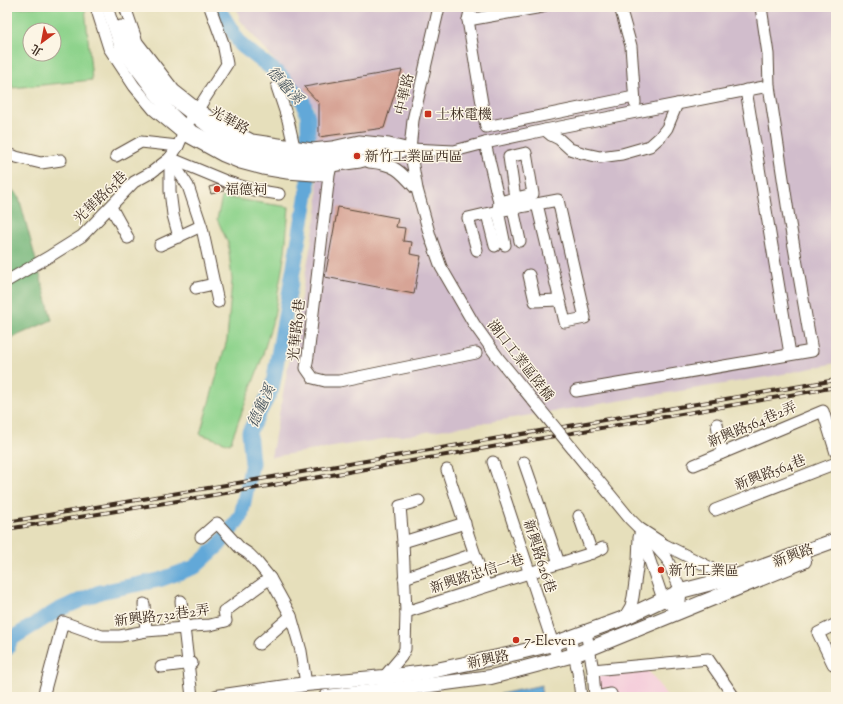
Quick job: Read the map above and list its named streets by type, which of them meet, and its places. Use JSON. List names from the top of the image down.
{
  "streets": {
    "main road": ["新興路"],
    "street": [
      "中華路",
      "光華路",
      "光華路65巷",
      "光華路9巷",
      "湖口工業區陸橋",
      "新興路564巷2弄",
      "新興路564巷",
      "新興路626巷",
      "新興路忠信一巷",
      "新興路732巷2弄"
    ]
  },
  "crossings": [
    ["中華路", "光華路"],
    ["中華路", "湖口工業區陸橋"],
    ["光華路", "光華路65巷"],
    ["光華路", "光華路9巷"],
    ["新興路", "新興路626巷"],
    ["新興路626巷", "新興路忠信一巷"]
  ],
  "water": ["德龜溪"],
  "places": {
    "transit": ["士林電機"],
    "other": [
      "新竹工業區西區",
      "福德祠",
      "新竹工業區",
      "7-Eleven"
    ]
  },
  "north": "bottom left"
}
